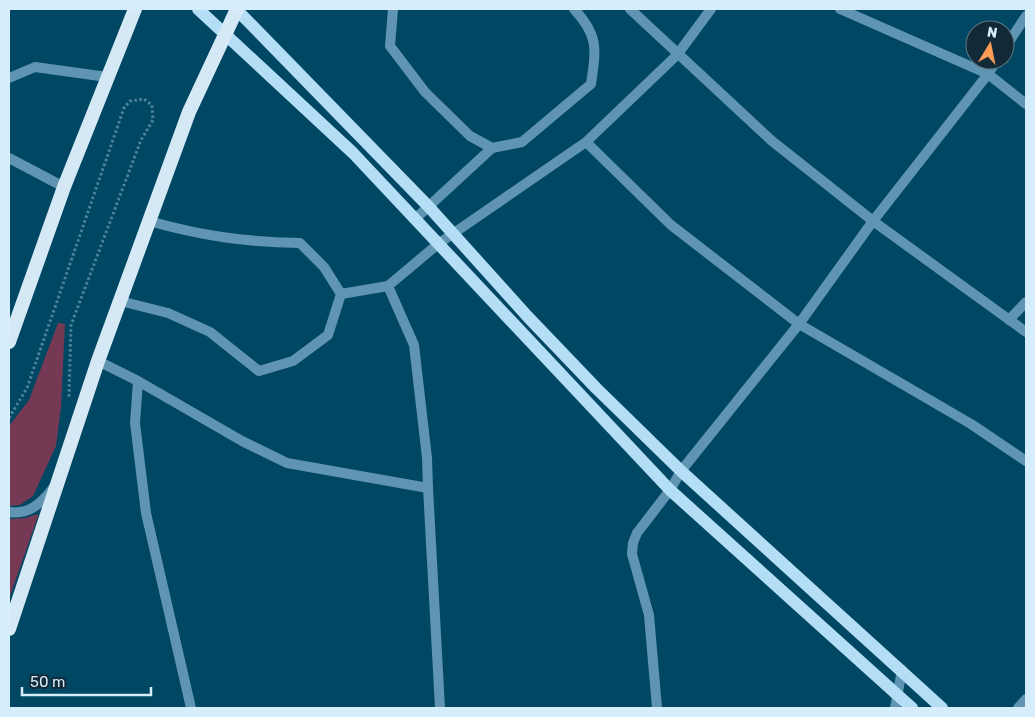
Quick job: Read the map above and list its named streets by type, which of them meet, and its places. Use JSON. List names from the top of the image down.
{
  "scale_bar": "50 m",
  "north": "top"
}
